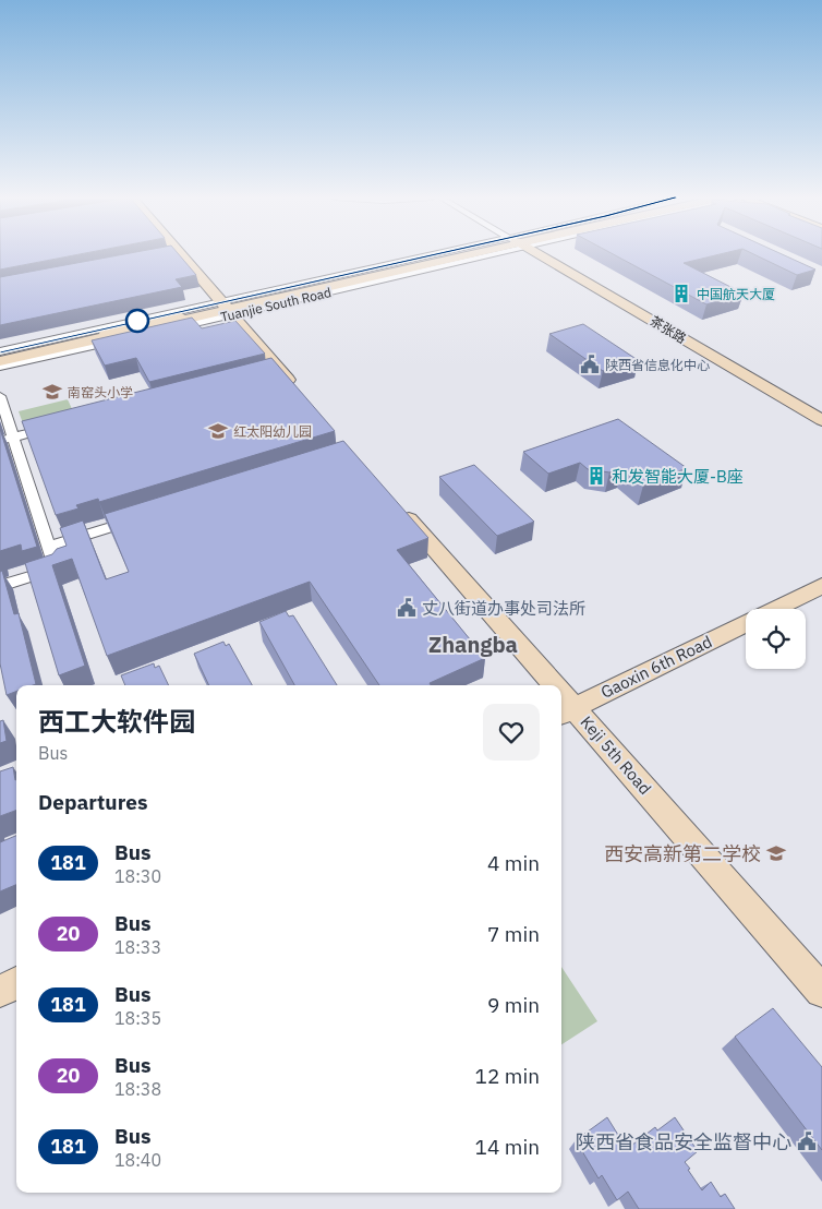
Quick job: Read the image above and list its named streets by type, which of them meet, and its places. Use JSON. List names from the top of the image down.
{
  "streets": {
    "main road": [
      "Tuanjie South Road",
      "茶张路",
      "Gaoxin 6th Road",
      "Keji 5th Road"
    ]
  },
  "crossings": [
    ["Gaoxin 6th Road", "Keji 5th Road"]
  ],
  "districts": ["Zhangba"],
  "places": {
    "building": ["中国航天大厦", "和发智能大厦-B座"],
    "public building": ["陕西省信息化中心", "丈八街道办事处司法所", "陕西省食品安全监督中心"],
    "school or university": ["南窑头小学", "红太阳幼儿园", "西安高新第二学校"]
  },
  "lines": ["bus line 181"],
  "page": {
    "heading": [
      ["西工大软件园", "Bus"],
      "Departures"
    ],
    "list": [
      {
        "mark": "181",
        "name": "Bus",
        "note": "18:30",
        "value": "4 min"
      },
      {
        "mark": "20",
        "name": "Bus",
        "note": "18:33",
        "value": "7 min"
      },
      {
        "mark": "181",
        "name": "Bus",
        "note": "18:35",
        "value": "9 min"
      },
      {
        "mark": "20",
        "name": "Bus",
        "note": "18:38",
        "value": "12 min"
      },
      {
        "mark": "181",
        "name": "Bus",
        "note": "18:40",
        "value": "14 min"
      }
    ]
  }
}
